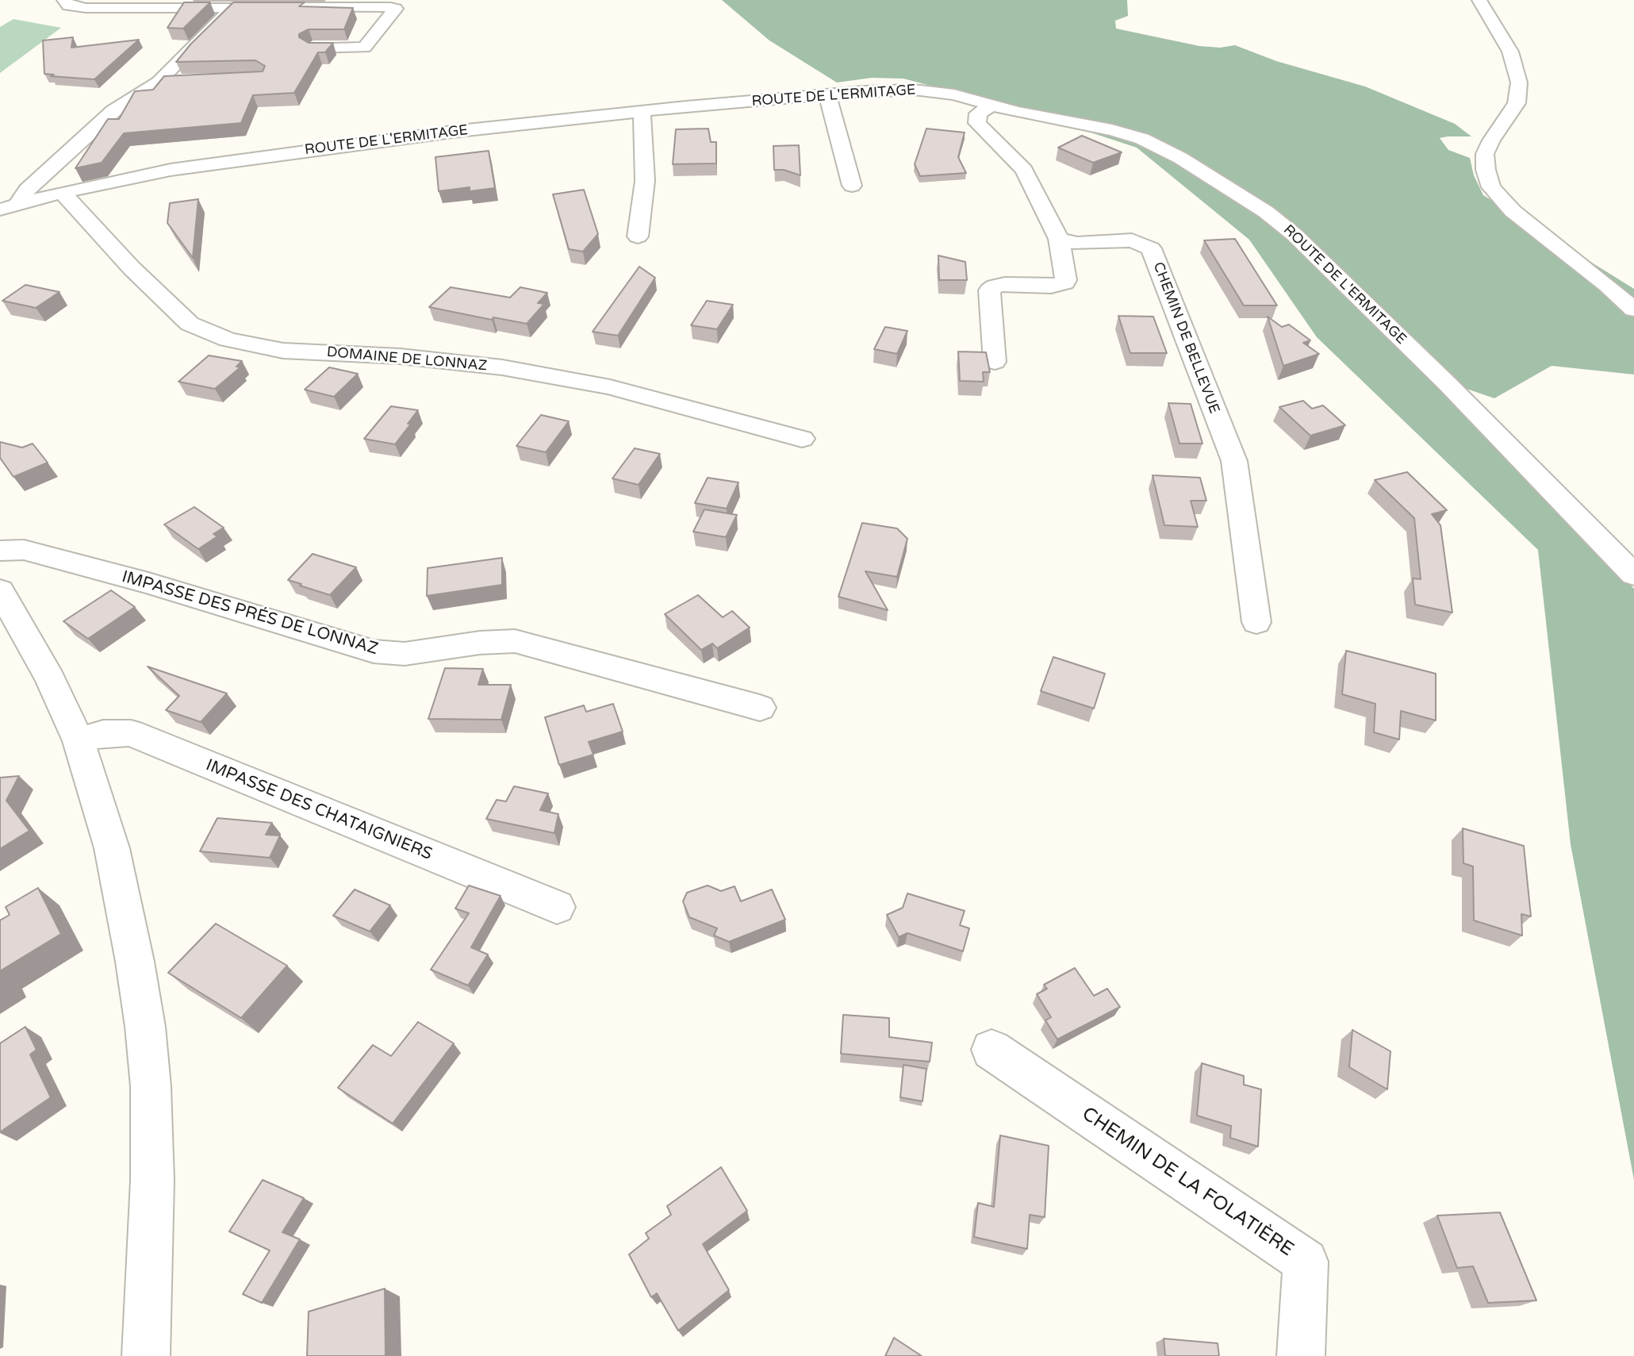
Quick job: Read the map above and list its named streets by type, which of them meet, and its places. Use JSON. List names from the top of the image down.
{
  "streets": {
    "street": [
      "ROUTE DE L'ERMITAGE",
      "CHEMIN DE BELLEVUE",
      "DOMAINE DE LONNAZ",
      "IMPASSE DES PRÉS DE LONNAZ",
      "IMPASSE DES CHATAIGNIERS",
      "CHEMIN DE LA FOLATIÈRE"
    ]
  },
  "crossings": [
    ["ROUTE DE L'ERMITAGE", "DOMAINE DE LONNAZ"]
  ]
}
